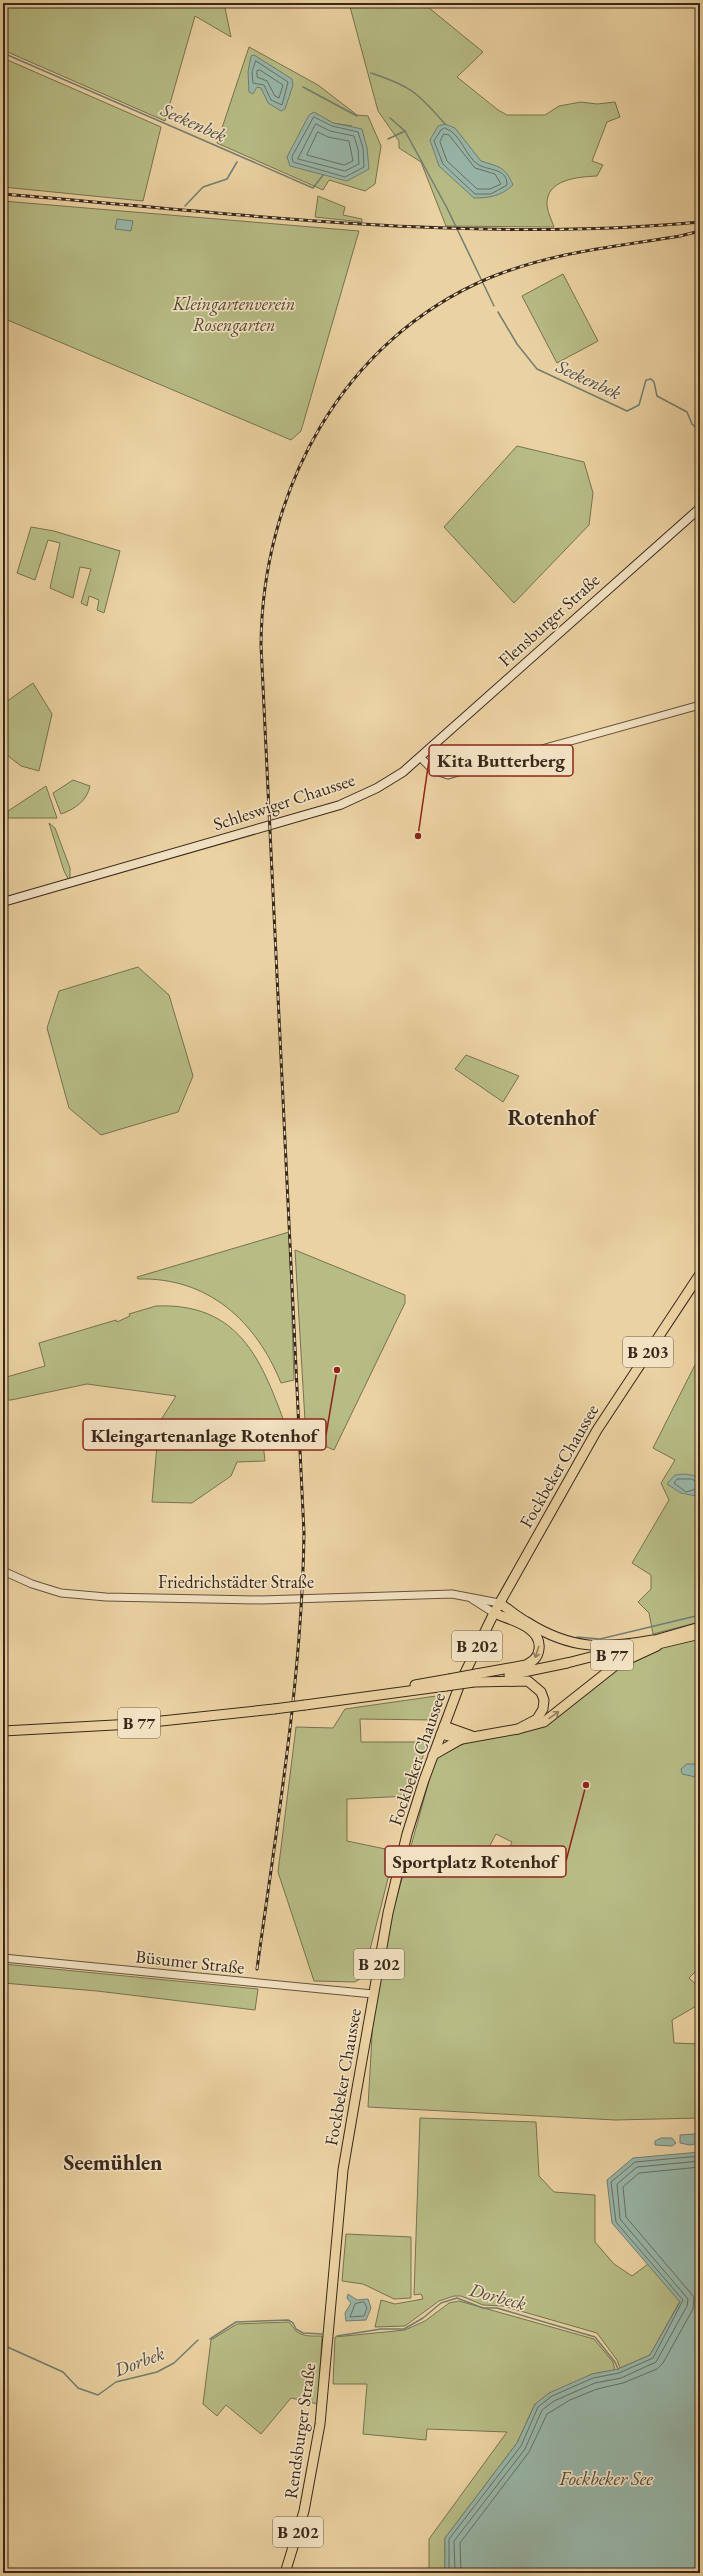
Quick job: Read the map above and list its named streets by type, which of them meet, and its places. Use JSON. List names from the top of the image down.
{
  "streets": {
    "main road": [
      "Flensburger Straße",
      "Schleswiger Chaussee",
      "B 203",
      "Fockbeker Chaussee",
      "B 202",
      "B 77",
      "Rendsburger Straße"
    ],
    "street": ["Friedrichstädter Straße", "Büsumer Straße"]
  },
  "crossings": [
    ["Flensburger Straße", "Schleswiger Chaussee"],
    ["Fockbeker Chaussee", "Friedrichstädter Straße"],
    ["Fockbeker Chaussee", "Büsumer Straße"],
    ["Fockbeker Chaussee", "Rendsburger Straße"]
  ],
  "districts": ["Rotenhof", "Seemühlen"],
  "water": [
    "Seekenbek",
    "Dorbeck",
    "Dorbek",
    "Fockbeker See"
  ],
  "parks": ["Kleingartenverein Rosengarten"],
  "places": ["Kita Butterberg", "Kleingartenanlage Rotenhof", "Sportplatz Rotenhof"]
}
